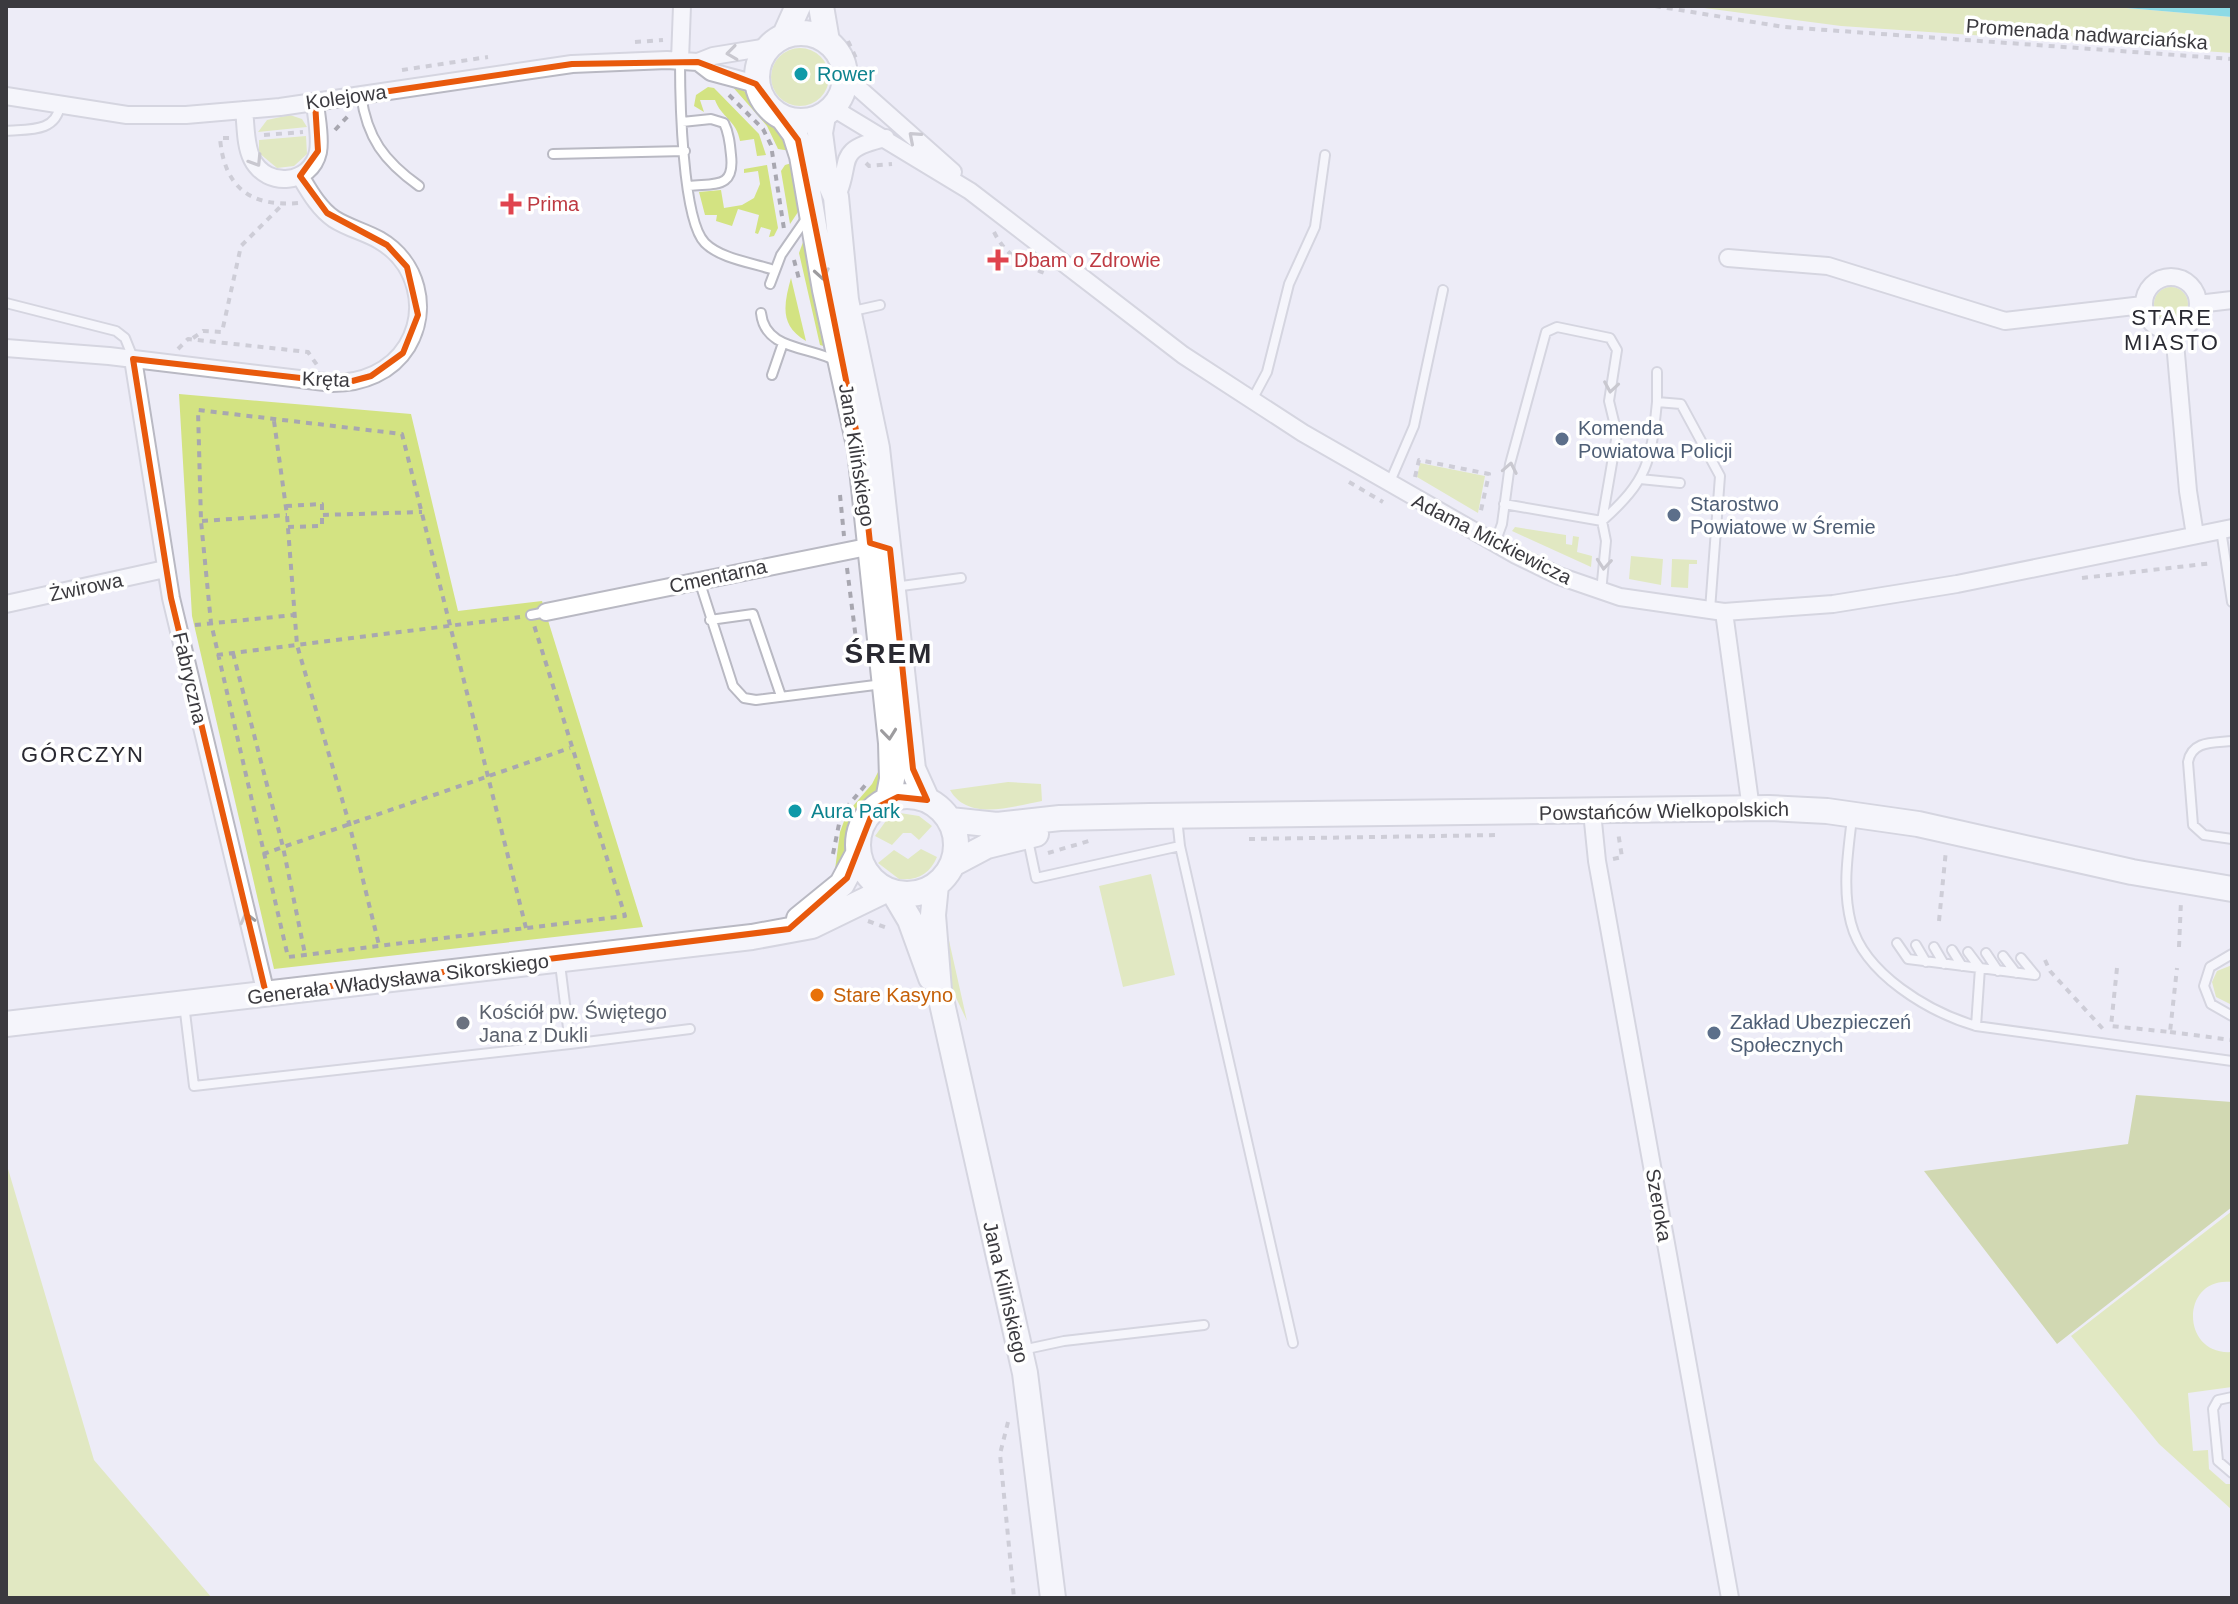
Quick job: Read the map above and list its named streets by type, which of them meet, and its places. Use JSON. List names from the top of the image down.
{
  "streets": {
    "street": [
      "Kolejowa",
      "Kręta",
      "Jana Kilińskiego",
      "Adama Mickiewicza",
      "Cmentarna",
      "Żwirowa",
      "Fabryczna",
      "Powstańców Wielkopolskich",
      "Generała Władysława Sikorskiego",
      "Szeroka"
    ],
    "path": ["Promenada nadwarciańska"]
  },
  "crossings": [
    ["Kolejowa", "Kręta"],
    ["Kolejowa", "Jana Kilińskiego"],
    ["Kolejowa", "Adama Mickiewicza"],
    ["Kręta", "Fabryczna"],
    ["Jana Kilińskiego", "Adama Mickiewicza"],
    ["Jana Kilińskiego", "Cmentarna"],
    ["Jana Kilińskiego", "Powstańców Wielkopolskich"],
    ["Jana Kilińskiego", "Generała Władysława Sikorskiego"],
    ["Żwirowa", "Fabryczna"],
    ["Fabryczna", "Generała Władysława Sikorskiego"],
    ["Powstańców Wielkopolskich", "Generała Władysława Sikorskiego"],
    ["Powstańców Wielkopolskich", "Szeroka"]
  ],
  "one_way": ["Fabryczna"],
  "districts": ["STARE MIASTO", "ŚREM", "GÓRCZYN"],
  "places": {
    "other": [
      "Rower",
      "Komenda Powiatowa Policji",
      "Starostwo Powiatowe w Śremie",
      "Aura Park",
      "Stare Kasyno",
      "Kościół pw. Świętego Jana z Dukli",
      "Zakład Ubezpieczeń Społecznych"
    ],
    "health": ["Prima", "Dbam o Zdrowie"]
  }
}
